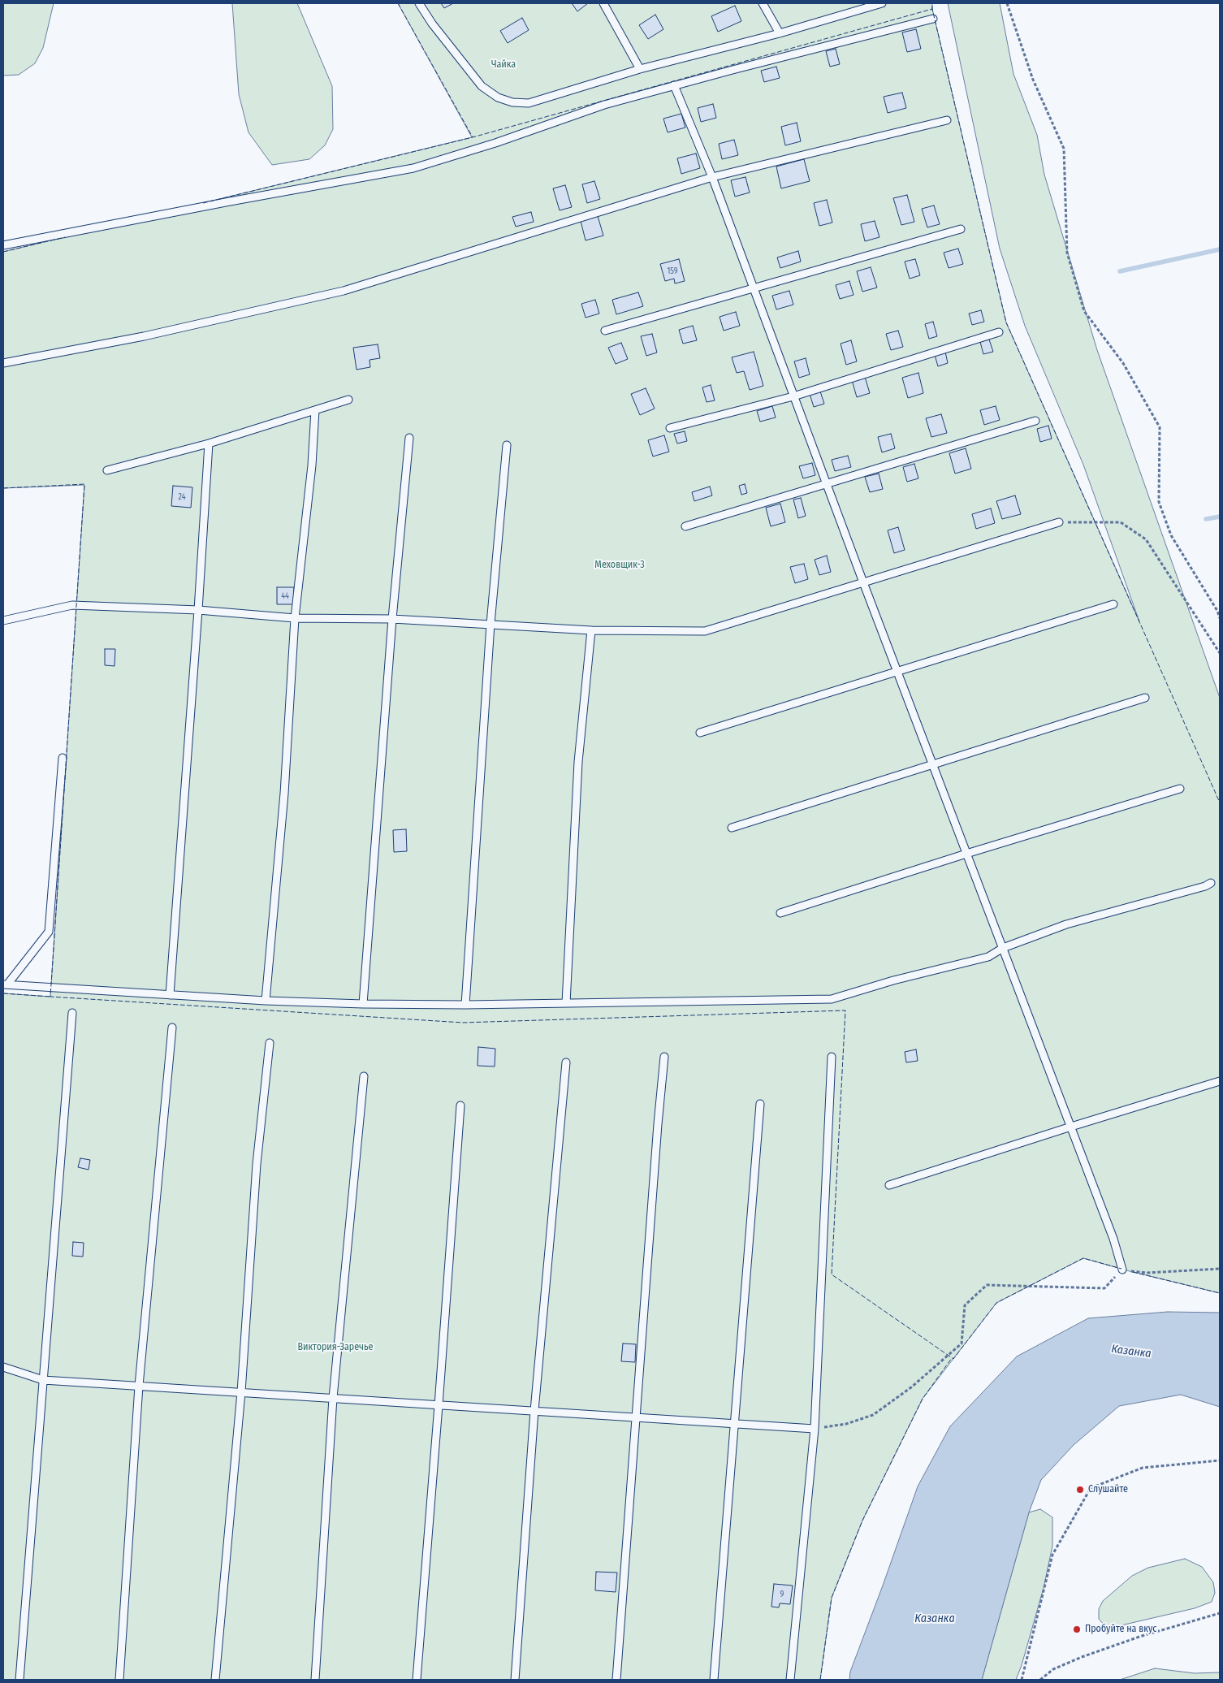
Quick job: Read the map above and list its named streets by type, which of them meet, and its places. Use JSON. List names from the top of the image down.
{
  "water": ["Казанка"],
  "parks": ["Чайка", "Меховщик-3", "Виктория-Заречье"],
  "places": ["Слушайте", "Пробуйте на вкус"],
  "house_numbers": [
    "159",
    "24",
    "44",
    "9"
  ]
}
